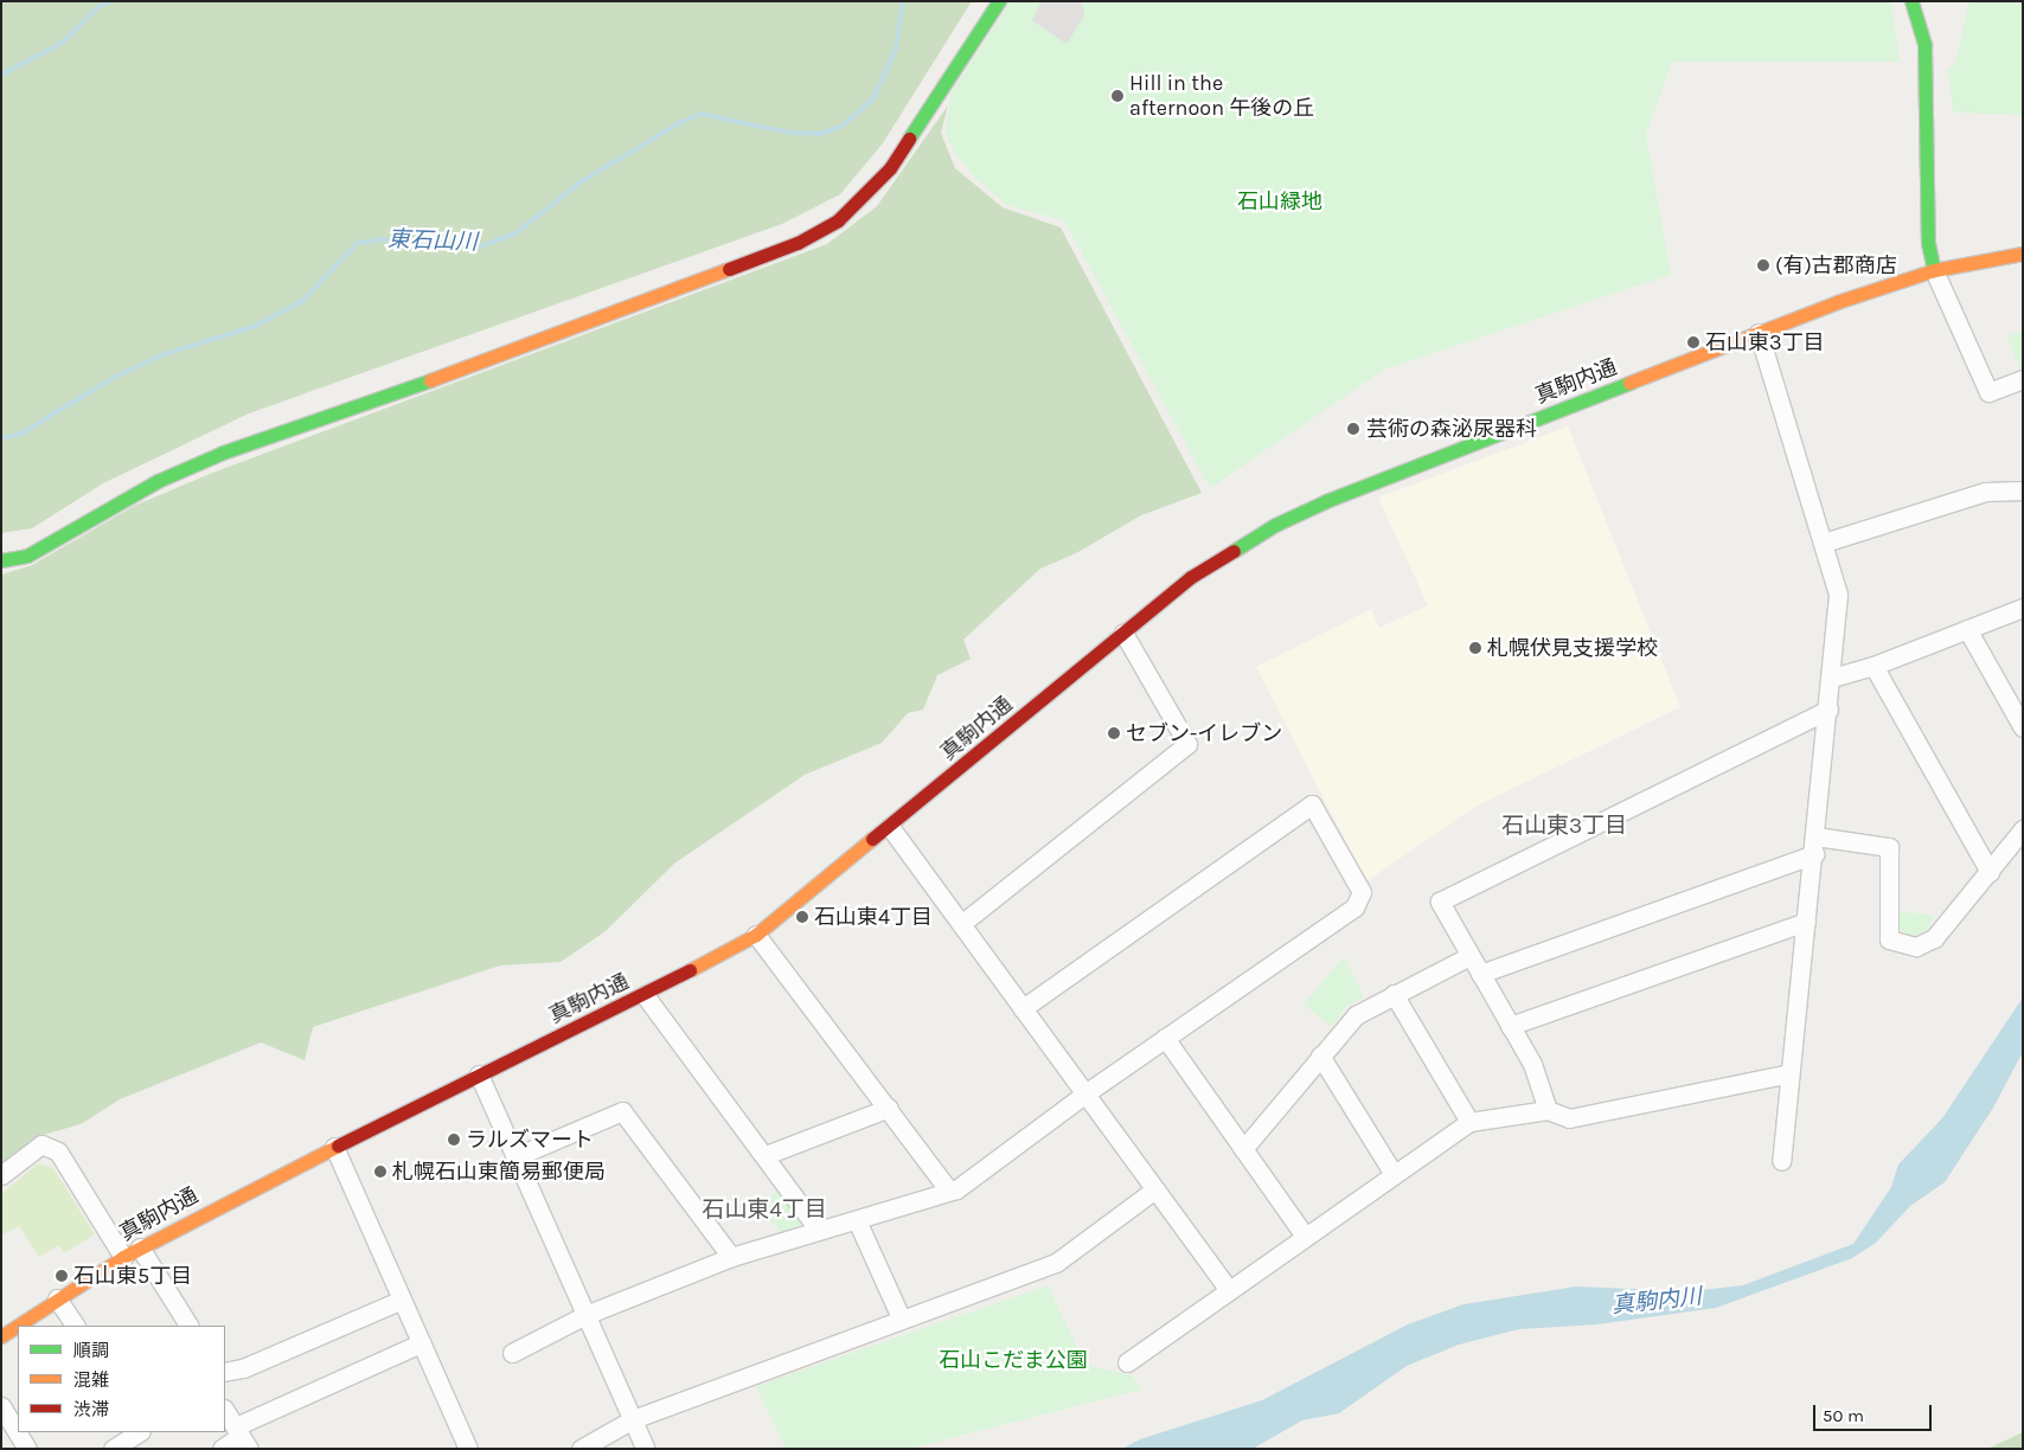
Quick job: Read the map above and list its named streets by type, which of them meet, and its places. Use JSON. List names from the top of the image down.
{
  "streets": {
    "main road": ["真駒内通"]
  },
  "districts": ["石山東3丁目", "石山東4丁目"],
  "water": ["東石山川", "真駒内川"],
  "parks": ["石山緑地", "石山こだま公園"],
  "places": [
    "Hill in the afternoon 午後の丘",
    "(有)古郡商店",
    "石山東3丁目",
    "芸術の森泌尿器科",
    "札幌伏見支援学校",
    "セブン-イレブン",
    "石山東4丁目",
    "ラルズマート",
    "札幌石山東簡易郵便局",
    "石山東5丁目"
  ],
  "legend": ["順調", "混雑", "渋滞"],
  "scale_bar": "50 m"
}
